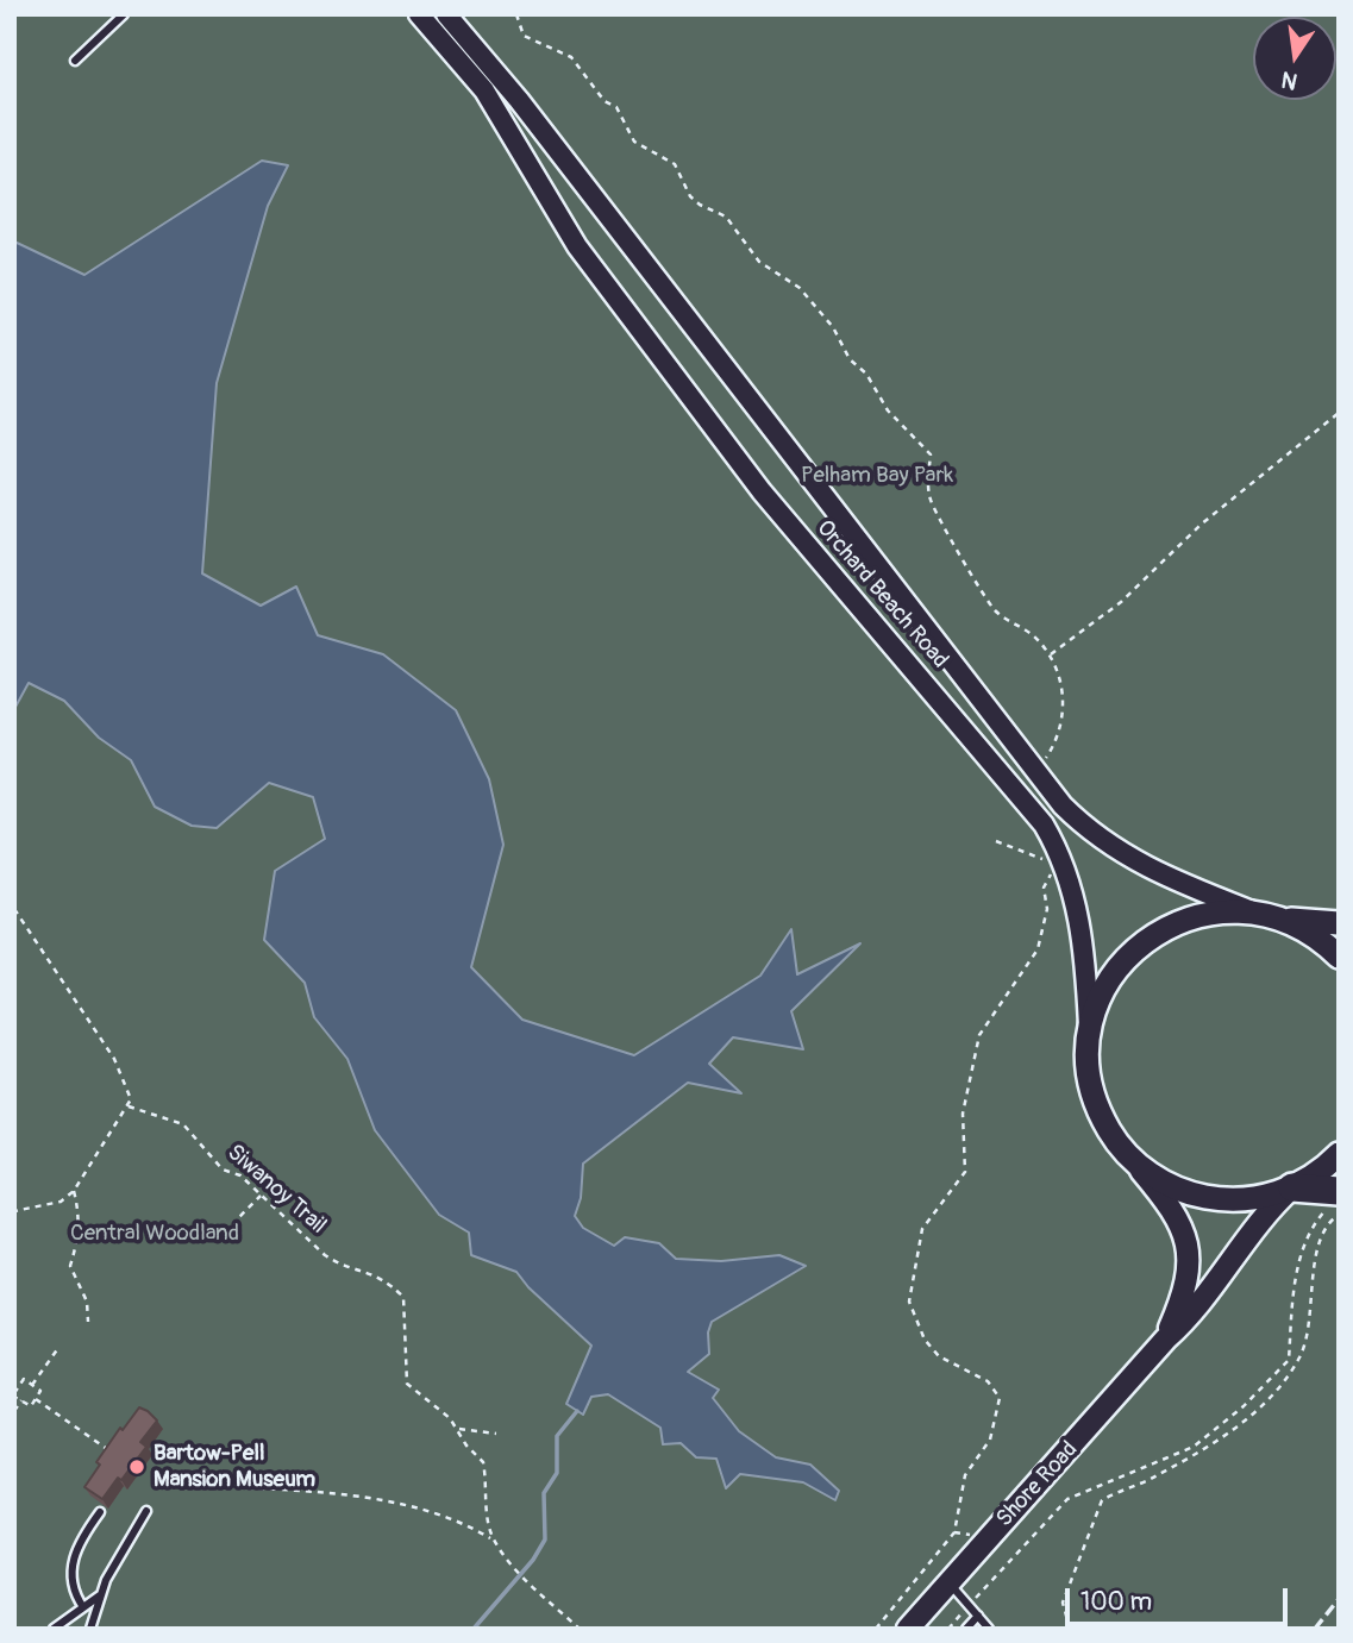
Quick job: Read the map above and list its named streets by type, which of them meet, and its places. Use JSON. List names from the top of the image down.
{
  "streets": {
    "main road": ["Shore Road"],
    "street": ["Orchard Beach Road"],
    "path": ["Siwanoy Trail"]
  },
  "parks": ["Pelham Bay Park", "Central Woodland"],
  "places": ["Bartow-Pell Mansion Museum"],
  "scale_bar": "100 m",
  "north": "bottom"
}
